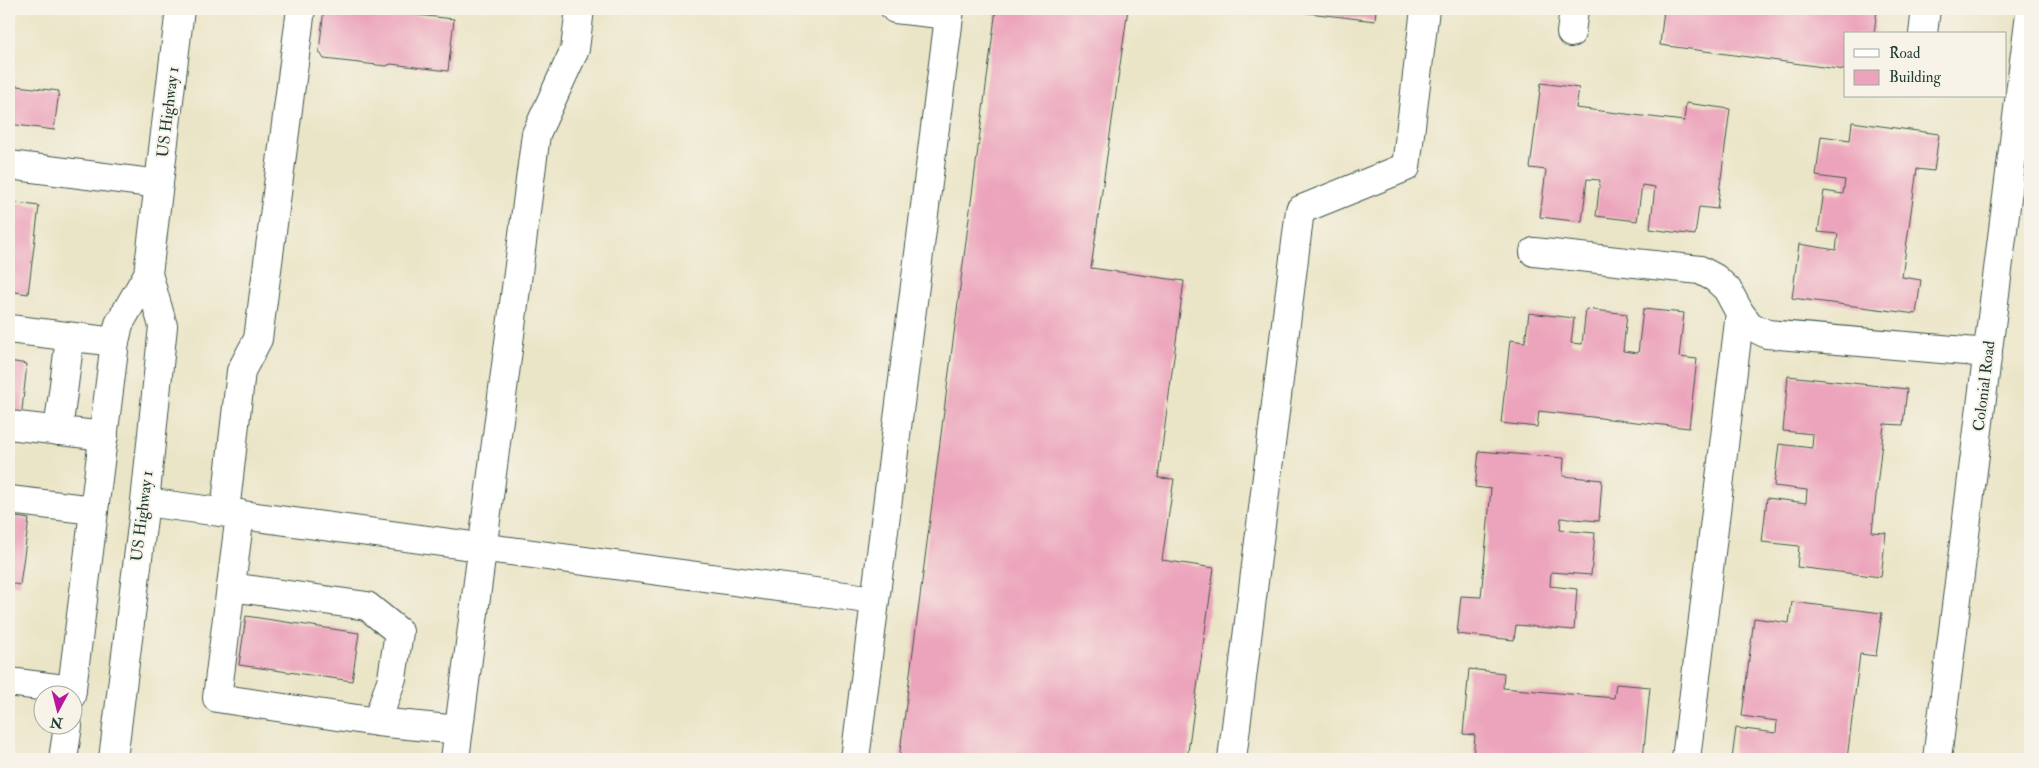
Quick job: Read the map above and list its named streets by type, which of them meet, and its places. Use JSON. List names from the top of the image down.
{
  "streets": {
    "main road": ["US Highway 1", "Colonial Road"]
  },
  "legend": ["Road", "Building"],
  "north": "bottom"
}
